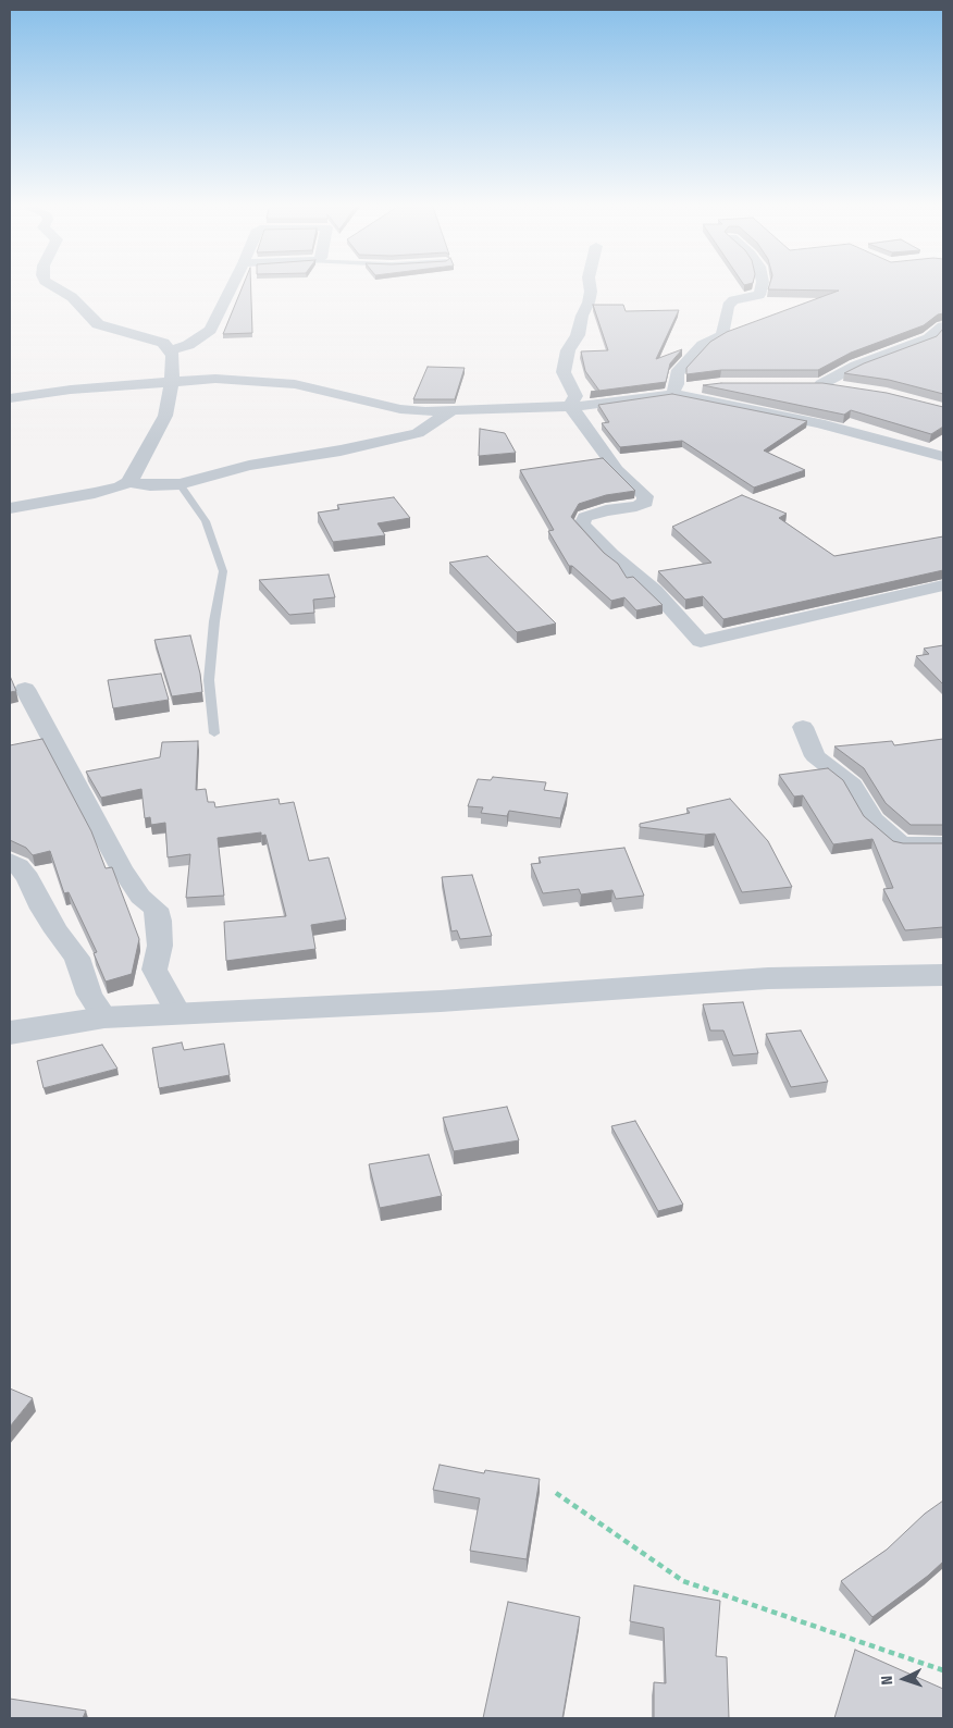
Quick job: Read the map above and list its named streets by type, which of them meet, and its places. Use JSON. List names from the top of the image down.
{
  "north": "left"
}
